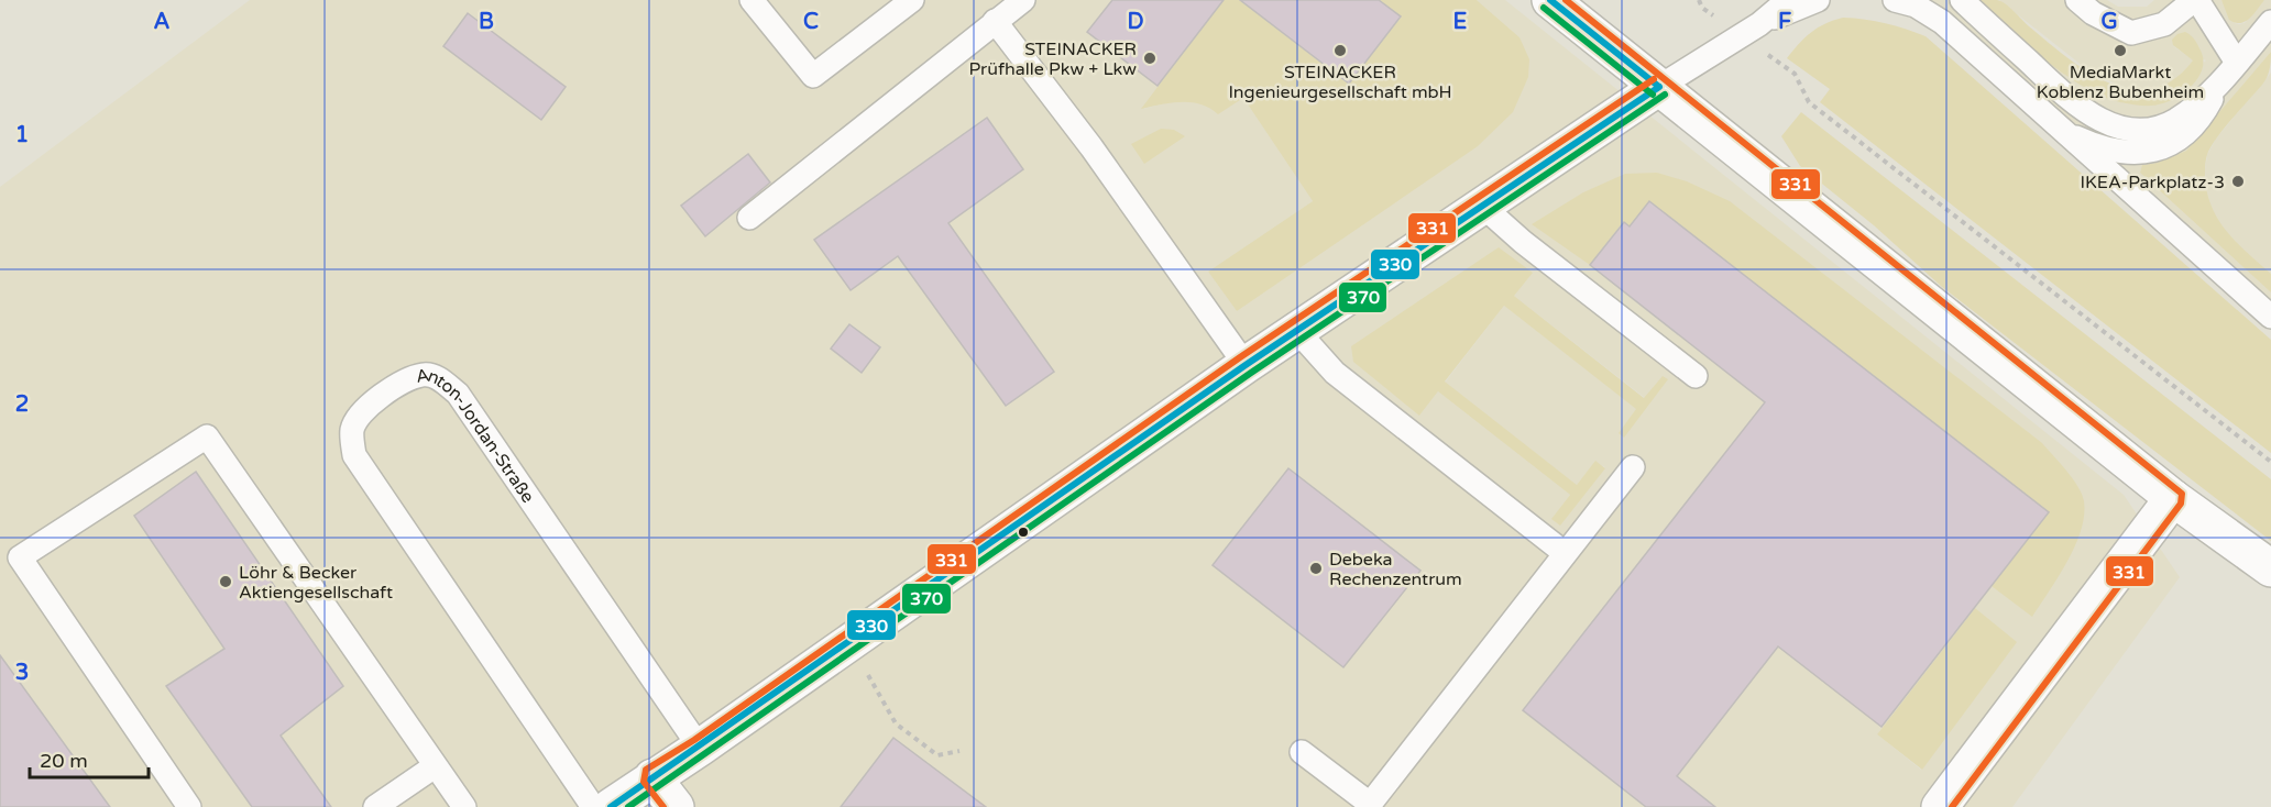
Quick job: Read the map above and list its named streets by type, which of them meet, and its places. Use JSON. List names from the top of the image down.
{
  "streets": {
    "lane": ["Anton-Jordan-Straße"]
  },
  "places": [
    "STEINACKER Ingenieurgesellschaft mbH",
    "MediaMarkt Koblenz Bubenheim",
    "STEINACKER Prüfhalle Pkw + Lkw",
    "IKEA-Parkplatz-3",
    "Debeka Rechenzentrum",
    "Löhr & Becker Aktiengesellschaft"
  ],
  "lines": ["transit line 330", "transit line 331", "transit line 370"],
  "scale_bar": "20 m",
  "grid": {
    "columns": [
      "A",
      "B",
      "C",
      "D",
      "E",
      "F",
      "G"
    ],
    "rows": ["1", "2", "3"]
  }
}
